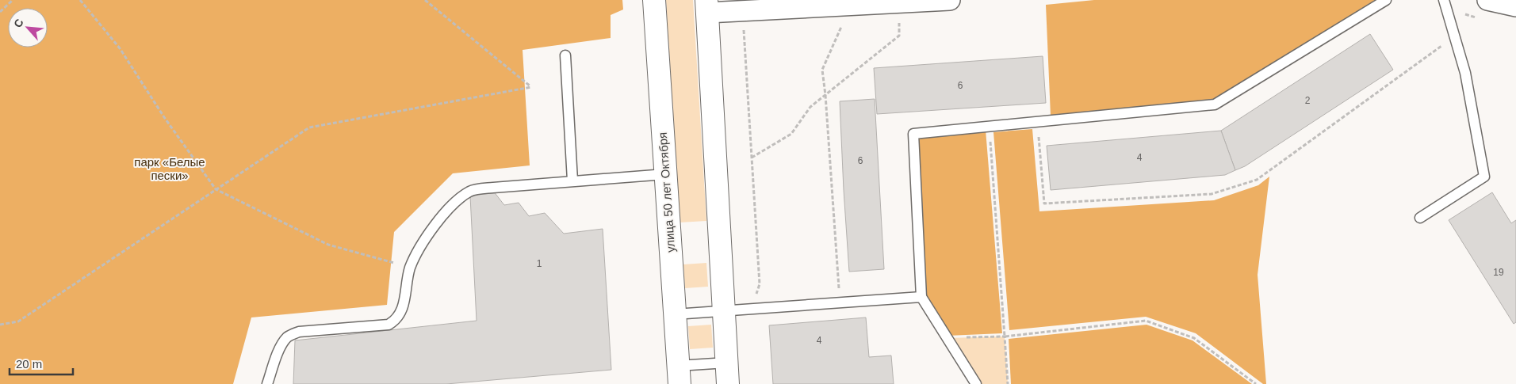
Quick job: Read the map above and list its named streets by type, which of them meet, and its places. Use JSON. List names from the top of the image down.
{
  "streets": {
    "street": ["улица 50 лет Октября"]
  },
  "parks": ["парк «Белые пески»"],
  "house_numbers": [
    "6",
    "2",
    "4",
    "6",
    "1",
    "19",
    "4"
  ],
  "scale_bar": "20 m",
  "north": "top left"
}
